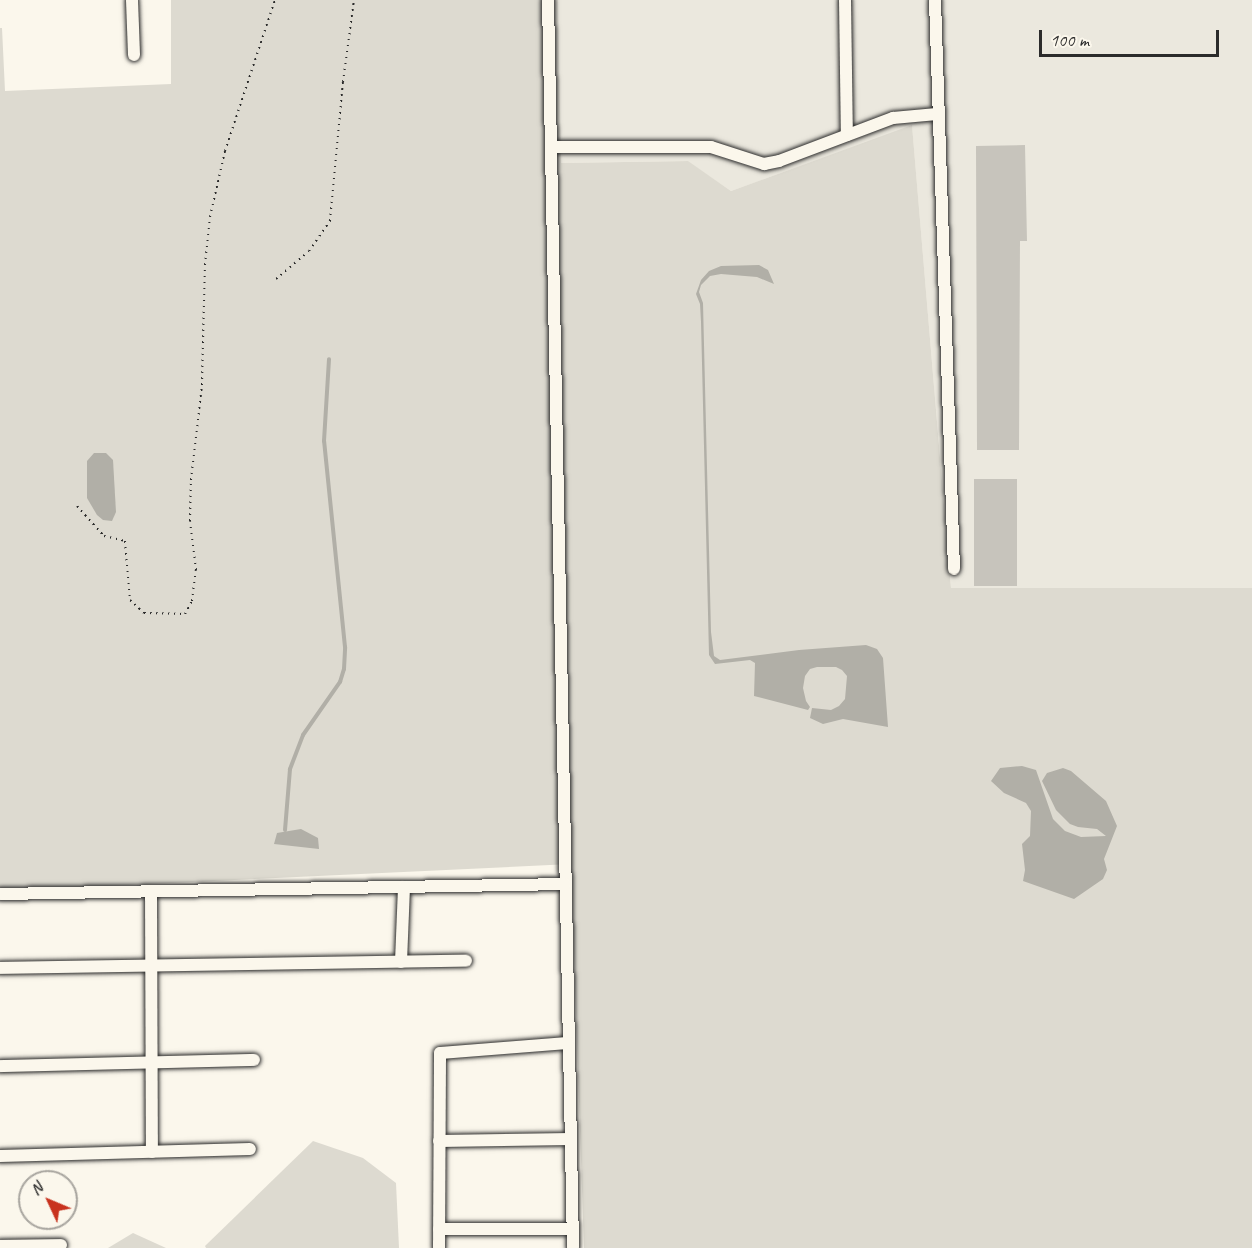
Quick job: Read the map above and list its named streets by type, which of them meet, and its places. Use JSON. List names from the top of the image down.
{
  "scale_bar": "100 m",
  "north": "top left"
}
